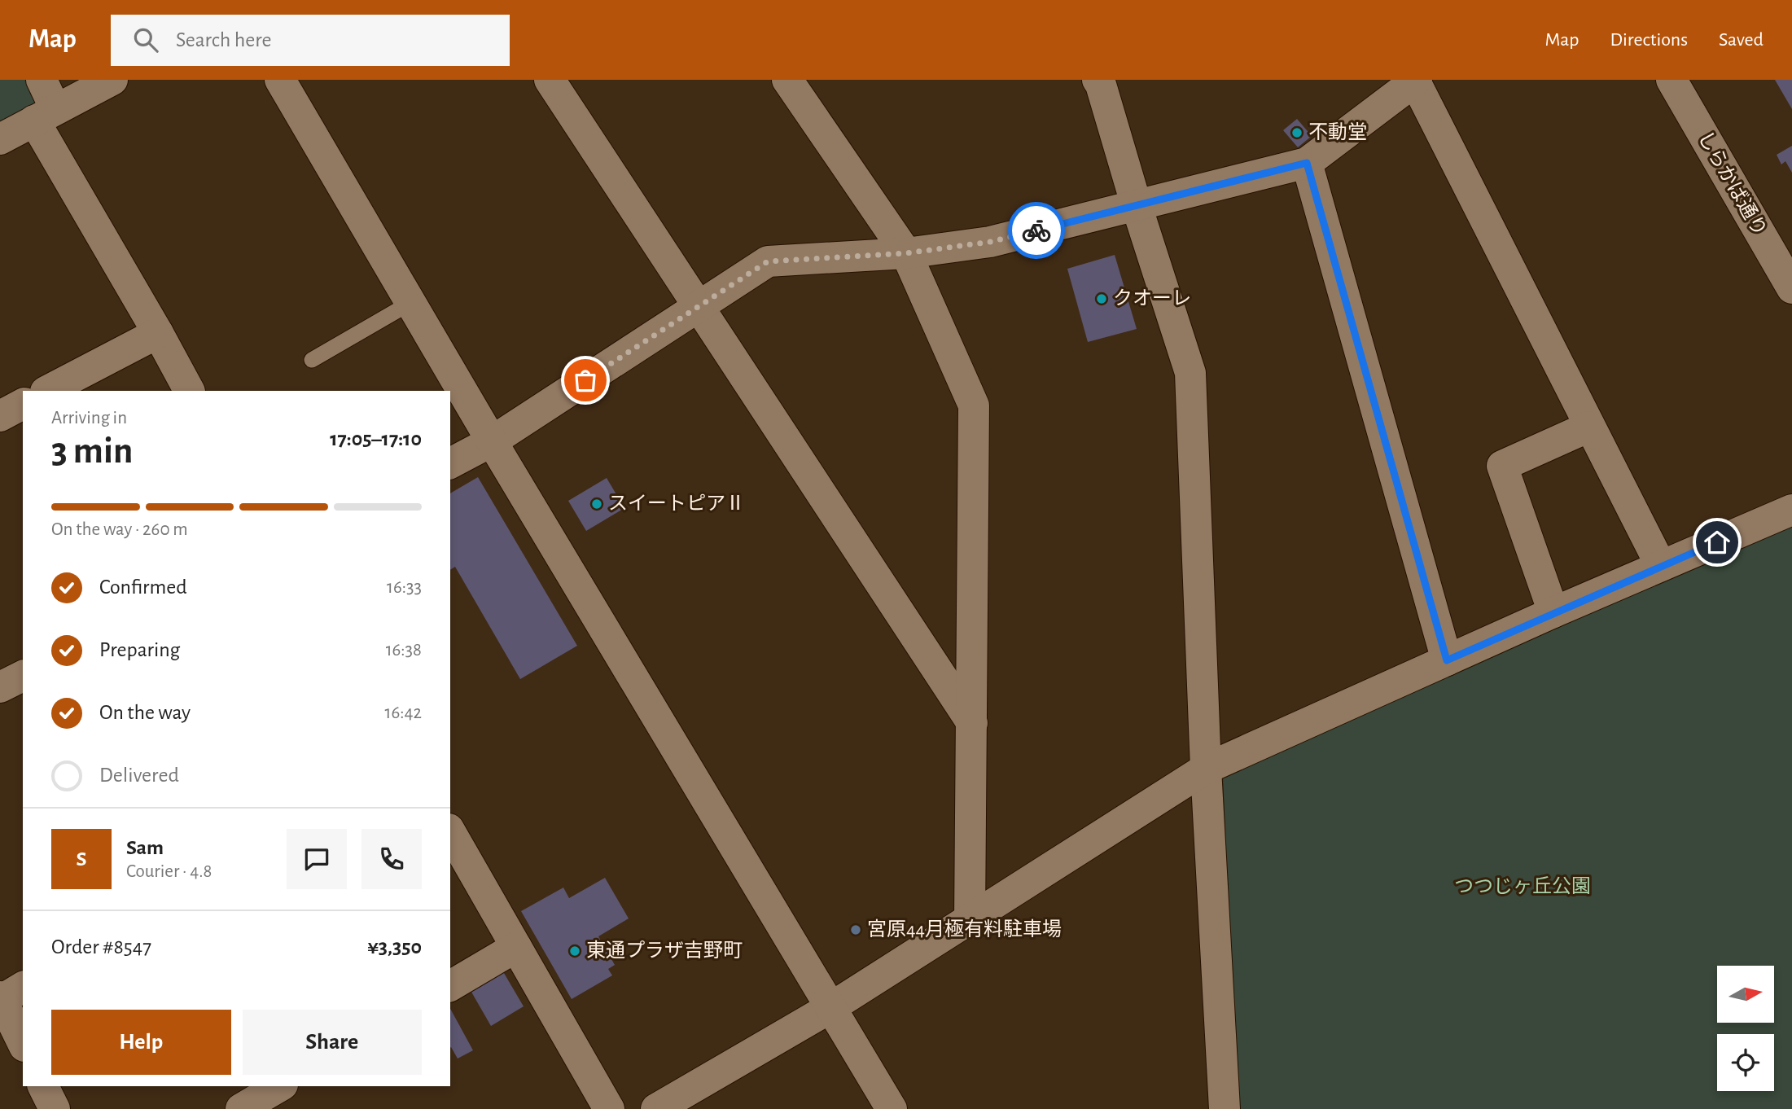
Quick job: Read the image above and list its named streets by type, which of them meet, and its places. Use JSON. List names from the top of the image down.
{
  "streets": {
    "street": ["しらかば通り"]
  },
  "parks": ["つつじヶ丘公園"],
  "places": [
    "不動堂",
    "クオーレ",
    "スイートピアⅡ",
    "宮原44月極有料駐車場",
    "東通プラザ吉野町"
  ],
  "north": "right",
  "page": {
    "header": "Map",
    "search": "Search here",
    "nav": ["Map", "Directions", "Saved"],
    "heading": ["3 min", "Arriving in", "17:05–17:10"],
    "panel": [
      "Sam",
      "Courier · 4.8",
      "Order #8547",
      "¥3,350"
    ],
    "bar": "On the way · 260 m",
    "list": [
      ["Confirmed", "16:33"],
      ["Preparing", "16:38"],
      ["On the way", "16:42"],
      "Delivered"
    ],
    "round": "S",
    "buttons": ["Help", "Share"]
  }
}
